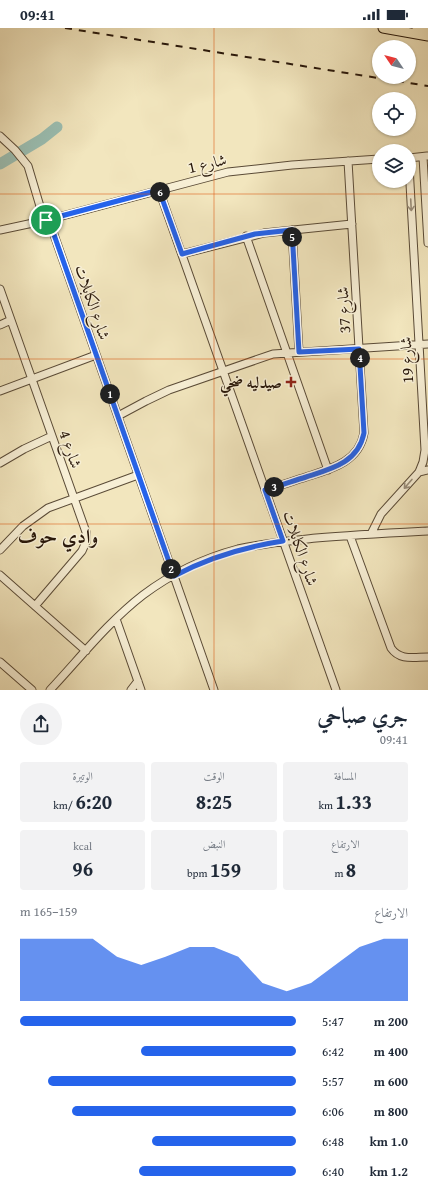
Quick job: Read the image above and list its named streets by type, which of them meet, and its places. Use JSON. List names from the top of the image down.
{
  "streets": {
    "street": [
      "شارع 1",
      "شارع الكابلات",
      "شارع 37",
      "شارع 19",
      "شارع 4"
    ]
  },
  "crossings": [
    ["شارع 1", "شارع الكابلات"],
    ["شارع 1", "شارع 37"],
    ["شارع الكابلات", "شارع 37"]
  ],
  "one_way": ["شارع 19"],
  "districts": ["وادي حوف"],
  "places": {
    "health": ["صيدليه ضحي"]
  },
  "north": "top left",
  "page": {
    "status": "09:41",
    "pins": [
      "6",
      "5",
      "4",
      "1",
      "3",
      "2"
    ],
    "heading": ["جري صباحي", "09:41"],
    "stats": [
      ["المسافة", "1.33 km"],
      ["الوقت", "8:25"],
      ["الوتيرة", "6:20 /km"],
      ["الارتفاع", "8 m"],
      ["النبض", "159 bpm"],
      ["kcal", "96"]
    ],
    "chart": ["الارتفاع", "159–165 m"],
    "list": [
      {
        "name": "200 m",
        "note": "5:47"
      },
      {
        "name": "400 m",
        "note": "6:42"
      },
      {
        "name": "600 m",
        "note": "5:57"
      },
      {
        "name": "800 m",
        "note": "6:06"
      },
      {
        "name": "1.0 km",
        "note": "6:48"
      },
      {
        "name": "1.2 km",
        "note": "6:40"
      }
    ]
  }
}
